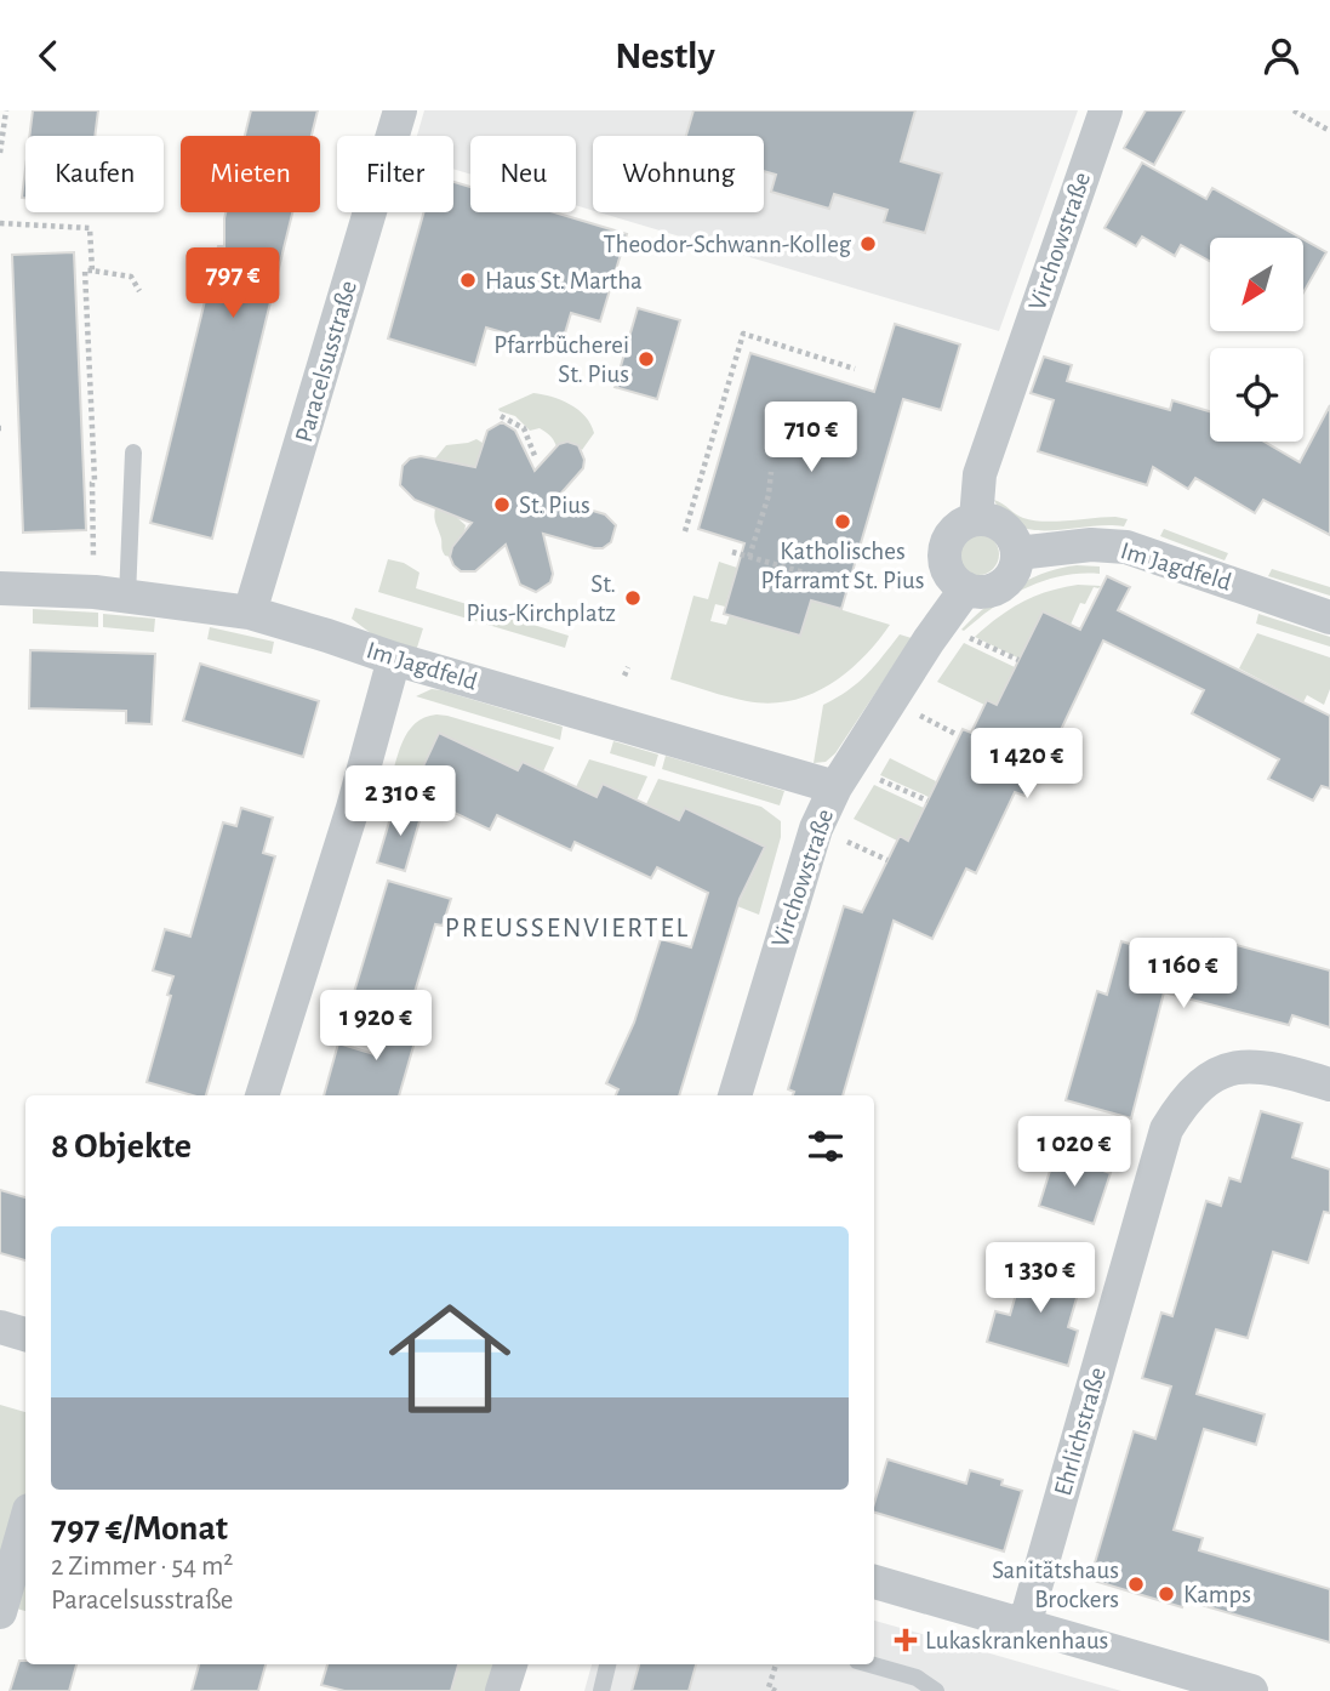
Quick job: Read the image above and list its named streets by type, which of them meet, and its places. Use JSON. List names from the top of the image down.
{
  "streets": {
    "street": [
      "Virchowstraße",
      "Paracelsusstraße",
      "Im Jagdfeld",
      "Ehrlichstraße"
    ]
  },
  "crossings": [
    ["Virchowstraße", "Im Jagdfeld"],
    ["Paracelsusstraße", "Im Jagdfeld"]
  ],
  "districts": ["PREUSSENVIERTEL"],
  "places": {
    "other": [
      "Theodor-Schwann-Kolleg",
      "Haus St. Martha",
      "Pfarrbücherei St. Pius",
      "St. Pius",
      "Katholisches Pfarramt St. Pius",
      "St. Pius-Kirchplatz",
      "Sanitätshaus Brockers",
      "Kamps"
    ],
    "health": ["Lukaskrankenhaus"]
  },
  "north": "bottom left",
  "page": {
    "header": "Nestly",
    "chip": [
      "Kaufen",
      "Mieten",
      "Filter",
      "Neu",
      "Wohnung"
    ],
    "price": [
      "797 €",
      "710 €",
      "1 420 €",
      "2 310 €",
      "1 160 €",
      "1 920 €",
      "1 020 €",
      "1 330 €"
    ],
    "heading": "8 Objekte",
    "list": [
      {
        "name": "797 €/Monat",
        "note": "2 Zimmer · 54 m² · Paracelsusstraße"
      }
    ]
  }
}
